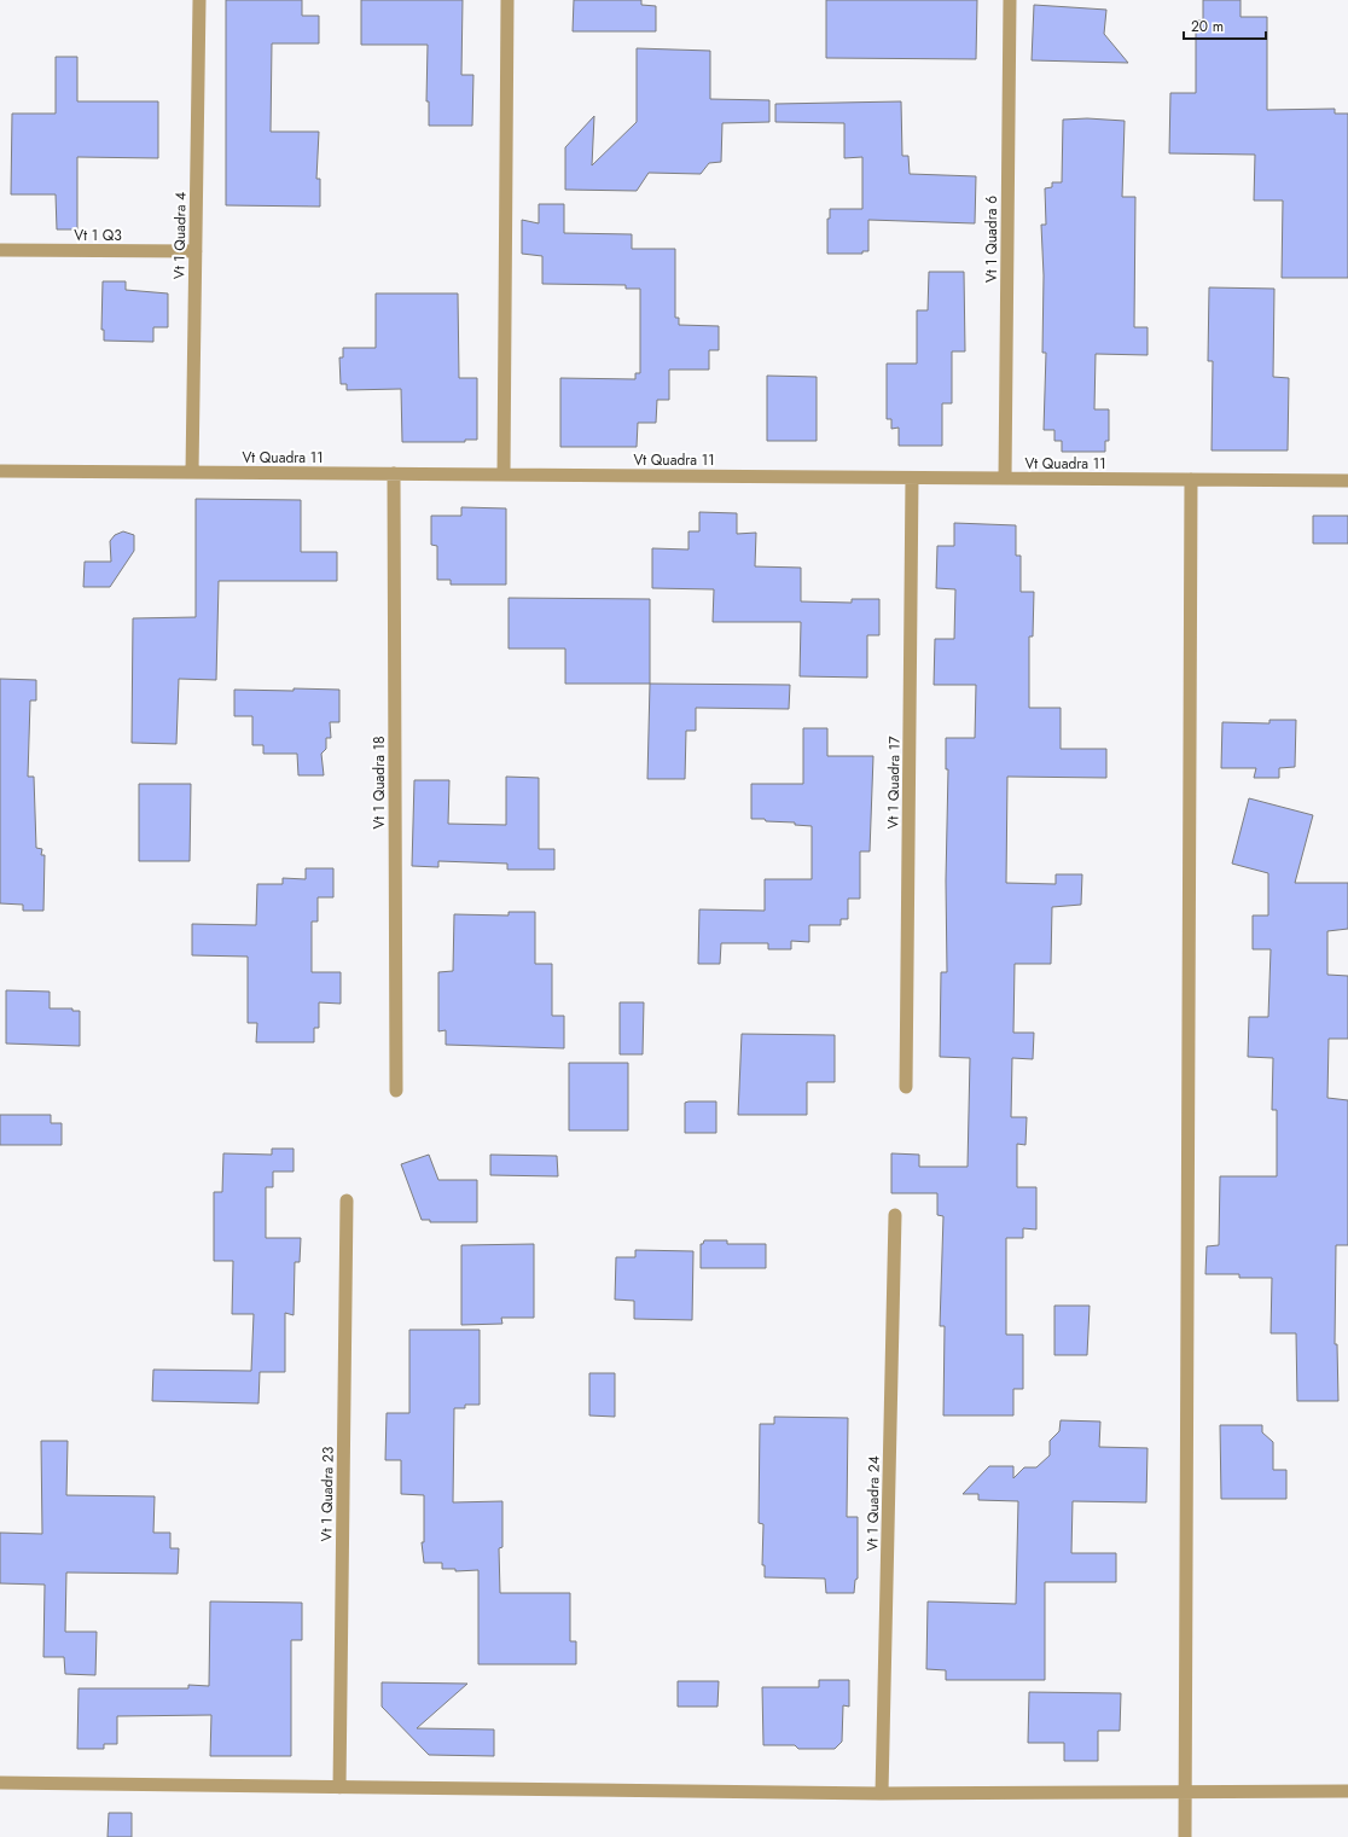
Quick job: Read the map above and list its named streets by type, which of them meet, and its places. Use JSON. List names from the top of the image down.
{
  "streets": {
    "street": [
      "Vt 1 Q3",
      "Vt 1 Quadra 4",
      "Vt 1 Quadra 6",
      "Vt Quadra 11",
      "Vt 1 Quadra 18",
      "Vt 1 Quadra 17",
      "Vt 1 Quadra 23",
      "Vt 1 Quadra 24"
    ]
  },
  "crossings": [
    ["Vt 1 Q3", "Vt 1 Quadra 4"],
    ["Vt 1 Quadra 4", "Vt Quadra 11"],
    ["Vt 1 Quadra 6", "Vt Quadra 11"],
    ["Vt Quadra 11", "Vt 1 Quadra 18"],
    ["Vt Quadra 11", "Vt 1 Quadra 17"]
  ],
  "scale_bar": "20 m"
}
